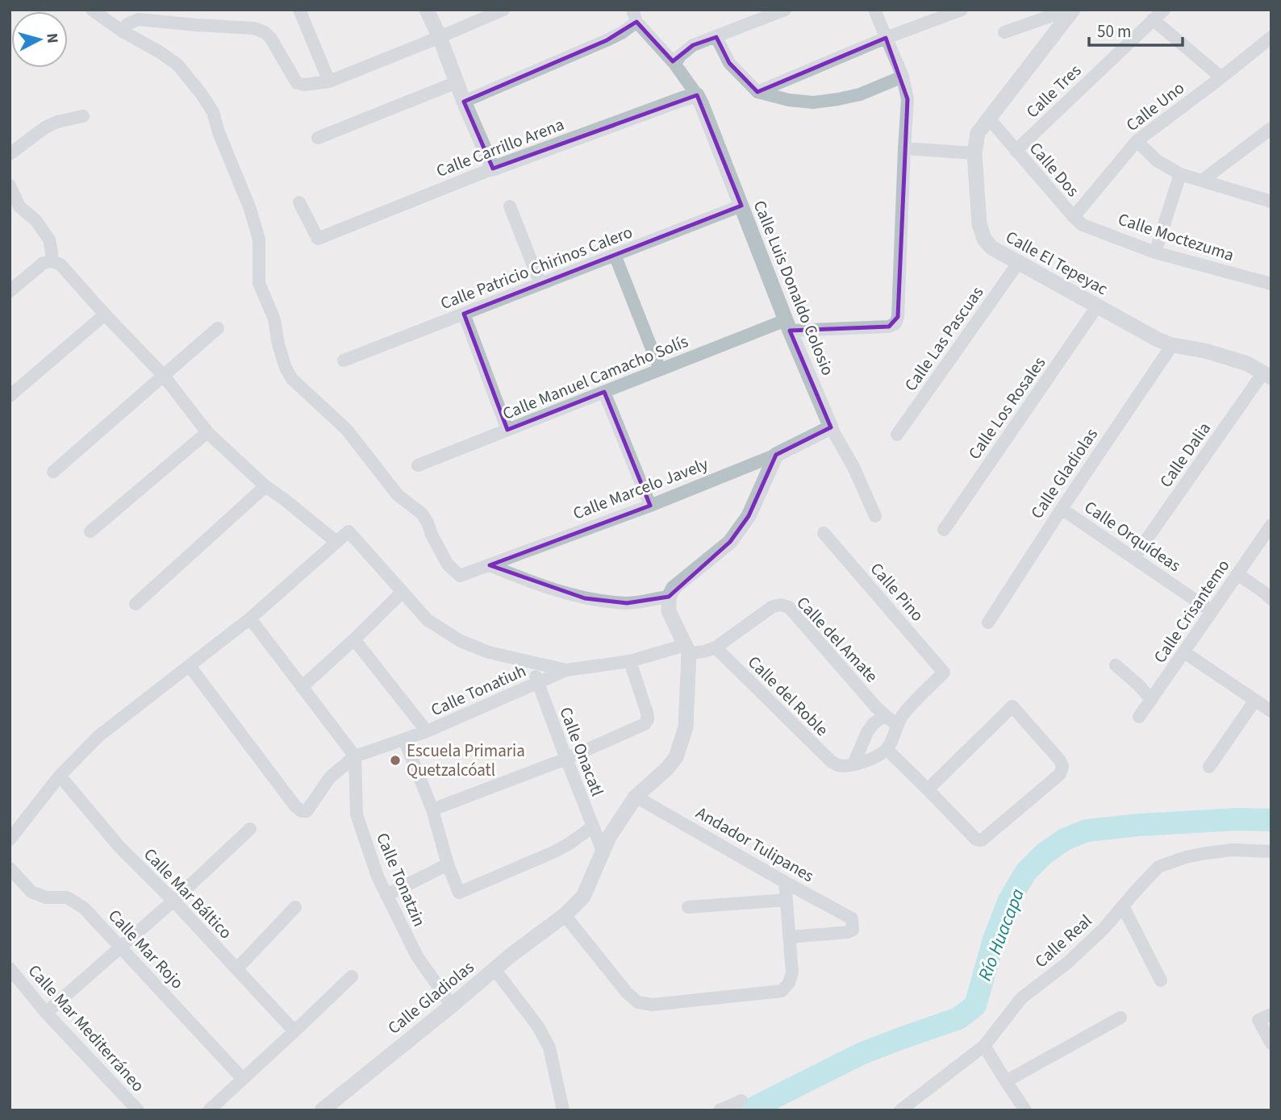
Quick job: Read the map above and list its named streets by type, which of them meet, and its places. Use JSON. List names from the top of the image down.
{
  "streets": {
    "street": [
      "Calle Tres",
      "Calle Uno",
      "Calle Carrillo Arena",
      "Calle Dos",
      "Calle Moctezuma",
      "Calle El Tepeyac",
      "Calle Patricio Chirinos Calero",
      "Calle Luis Donaldo Colosio",
      "Calle Las Pascuas",
      "Calle Manuel Camacho Solís",
      "Calle Los Rosales",
      "Calle Dalia",
      "Calle Gladiolas",
      "Calle Marcelo Javely",
      "Calle Orquídeas",
      "Calle Pino",
      "Calle Crisantemo",
      "Calle del Amate",
      "Calle Tonatiuh",
      "Calle del Roble",
      "Calle Onacatl",
      "Andador Tulipanes",
      "Calle Tonatzin",
      "Calle Mar Báltico",
      "Calle Real",
      "Calle Mar Rojo",
      "Calle Mar Mediterráneo"
    ]
  },
  "crossings": [
    ["Calle Tres", "Calle Dos"],
    ["Calle Uno", "Calle Dos"],
    ["Calle Uno", "Calle Moctezuma"],
    ["Calle Carrillo Arena", "Calle Luis Donaldo Colosio"],
    ["Calle Dos", "Calle Moctezuma"],
    ["Calle El Tepeyac", "Calle Las Pascuas"],
    ["Calle El Tepeyac", "Calle Los Rosales"],
    ["Calle El Tepeyac", "Calle Dalia"],
    ["Calle El Tepeyac", "Calle Gladiolas"],
    ["Calle Patricio Chirinos Calero", "Calle Luis Donaldo Colosio"],
    ["Calle Luis Donaldo Colosio", "Calle Manuel Camacho Solís"],
    ["Calle Luis Donaldo Colosio", "Calle Marcelo Javely"],
    ["Calle Dalia", "Calle Orquídeas"],
    ["Calle Gladiolas", "Calle Orquídeas"],
    ["Calle Gladiolas", "Calle del Amate"],
    ["Calle Gladiolas", "Calle Onacatl"],
    ["Calle Gladiolas", "Andador Tulipanes"],
    ["Calle Gladiolas", "Calle Tonatzin"],
    ["Calle Orquídeas", "Calle Crisantemo"],
    ["Calle Pino", "Calle del Amate"],
    ["Calle del Amate", "Calle Tonatiuh"],
    ["Calle del Amate", "Calle del Roble"],
    ["Calle Tonatiuh", "Calle Onacatl"],
    ["Calle Tonatiuh", "Calle Tonatzin"]
  ],
  "water": ["Río Huacapa"],
  "places": ["Escuela Primaria Quetzalcóatl"],
  "scale_bar": "50 m",
  "north": "right"
}
